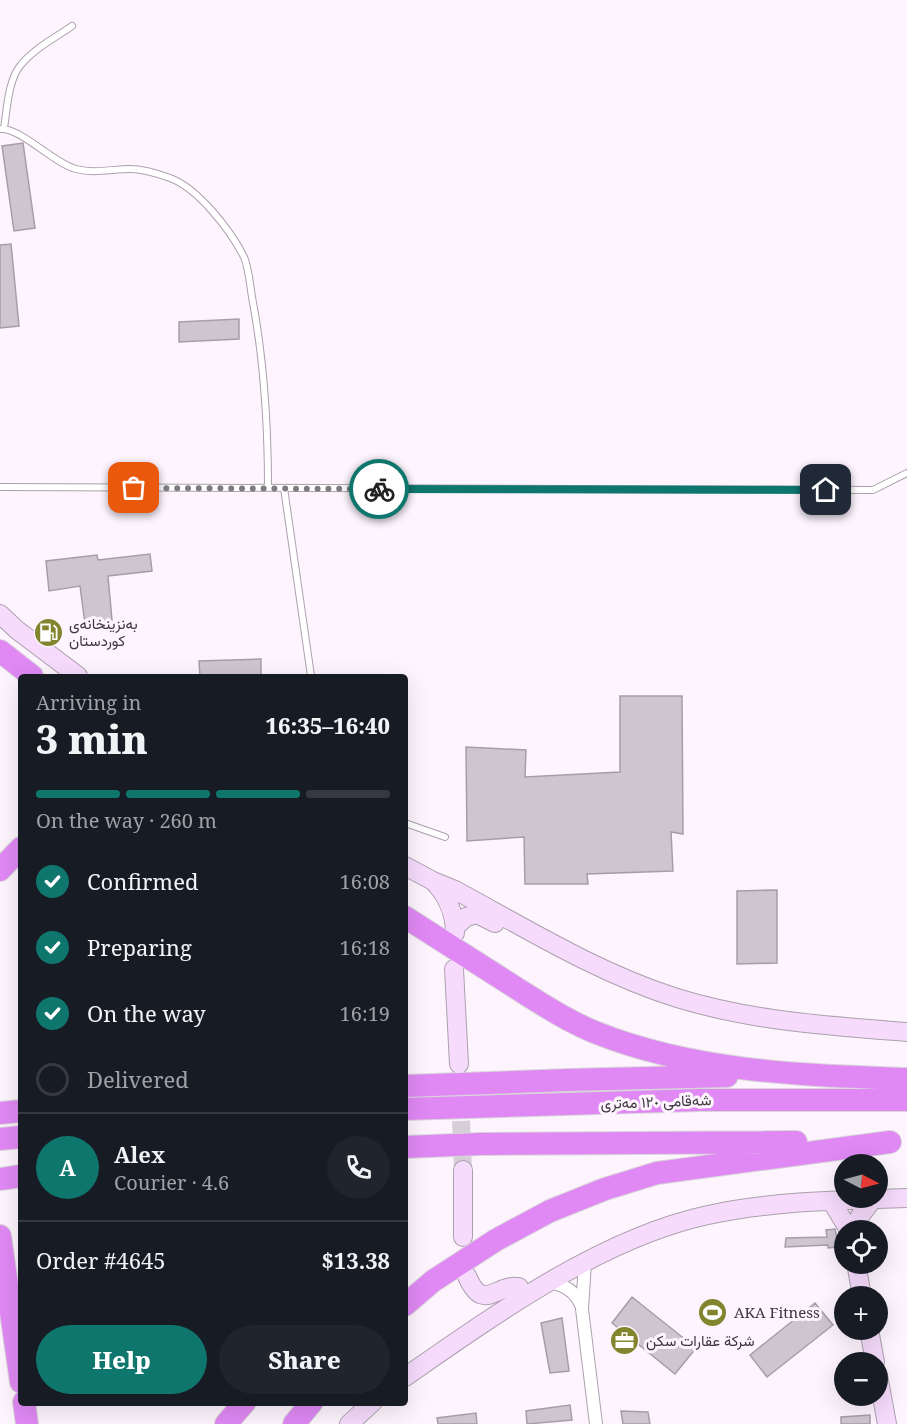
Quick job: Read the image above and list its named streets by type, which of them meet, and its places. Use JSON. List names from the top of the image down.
{
  "streets": {
    "highway": ["شەقامی ١٢٠ مەتری"]
  },
  "places": {
    "fuel station": ["بەنزینخانەی کوردستان"],
    "sports": ["AKA Fitness"],
    "office": ["شركة عقارات سكن"]
  },
  "north": "right",
  "page": {
    "heading": ["3 min", "Arriving in", "16:35–16:40"],
    "panel": [
      "Alex",
      "Courier · 4.6",
      "Order #4645",
      "$13.38"
    ],
    "bar": "On the way · 260 m",
    "list": [
      ["Confirmed", "16:08"],
      ["Preparing", "16:18"],
      ["On the way", "16:19"],
      "Delivered"
    ],
    "round": "A",
    "map_buttons": ["+", "−"],
    "buttons": ["Help", "Share"]
  }
}
